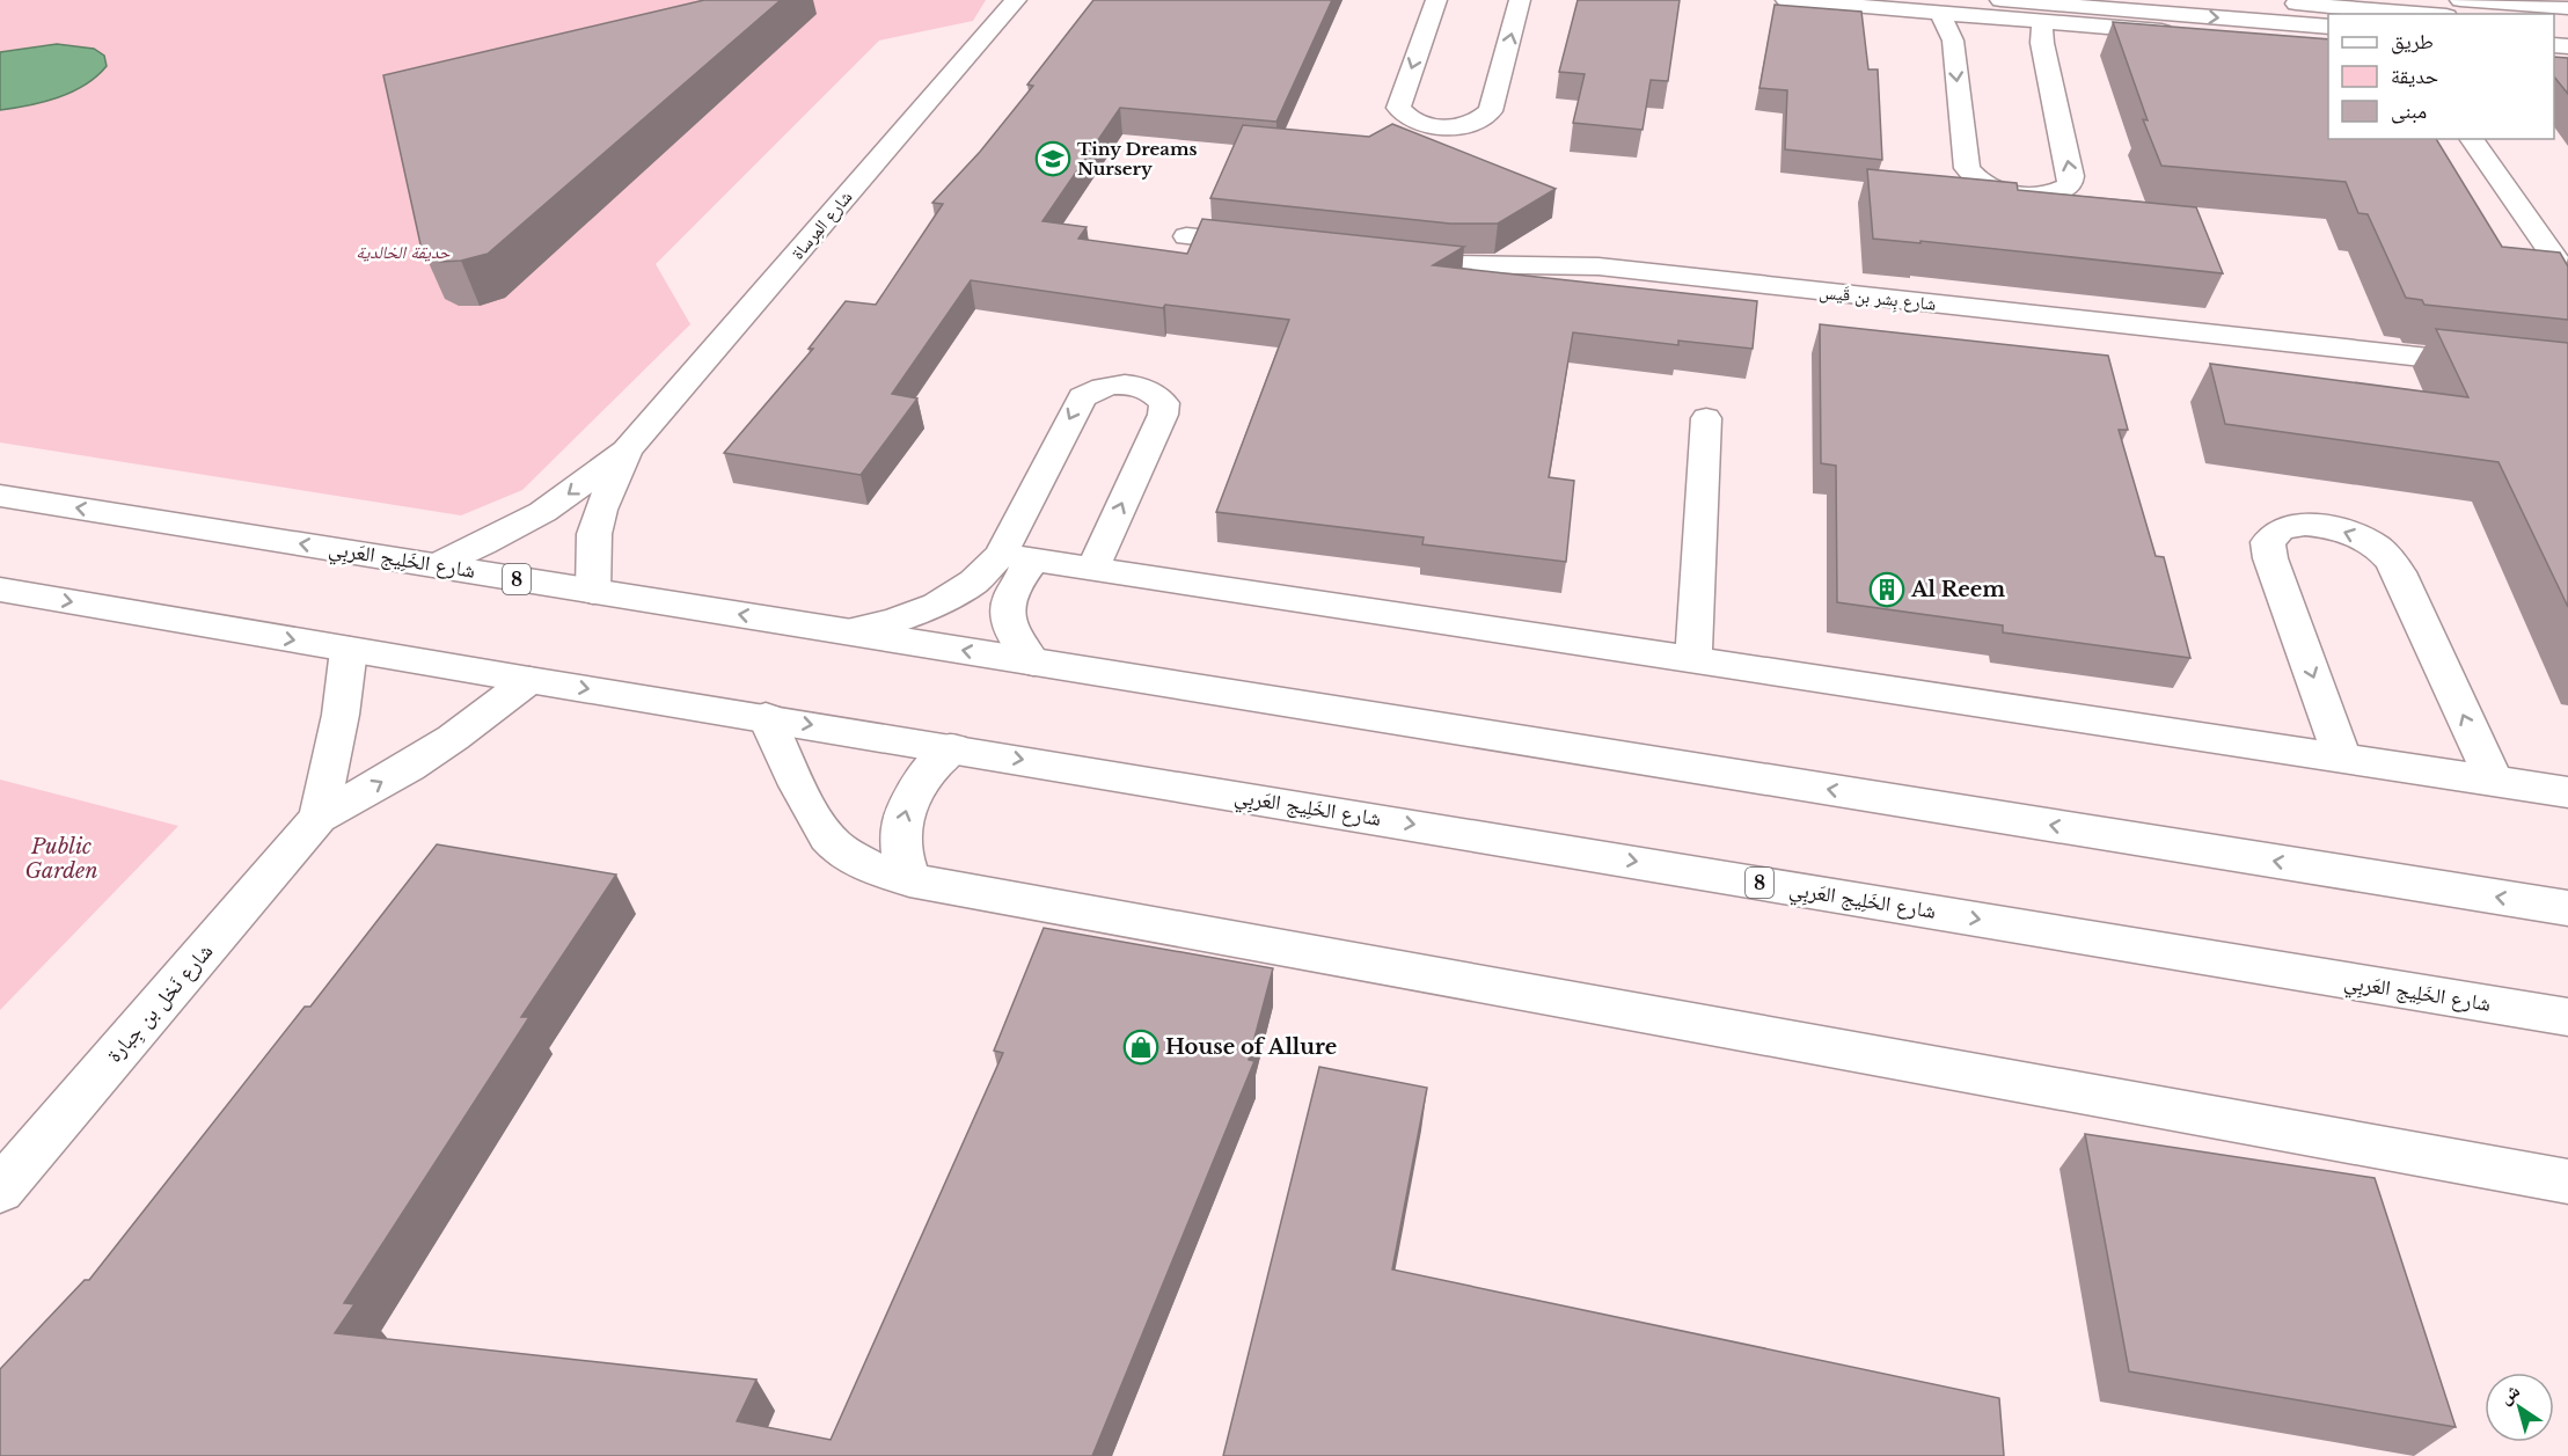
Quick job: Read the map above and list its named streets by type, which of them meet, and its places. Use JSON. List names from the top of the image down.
{
  "streets": {
    "main road": [
      "شارع المِرساة",
      "شارع بِشر بن قَيس",
      "شارع الخَلِيج العَربِي",
      "8",
      "شارع نَخل بن جِبارة"
    ]
  },
  "crossings": [
    ["شارع المِرساة", "شارع الخَلِيج العَربِي"],
    ["شارع الخَلِيج العَربِي", "شارع نَخل بن جِبارة"]
  ],
  "parks": ["حديقة الخالدية", "Public Garden"],
  "places": {
    "school or university": ["Tiny Dreams Nursery"],
    "building": ["Al Reem"],
    "shop": ["House of Allure"]
  },
  "legend": ["طريق", "حديقة", "مبنى"],
  "north": "top left"
}
